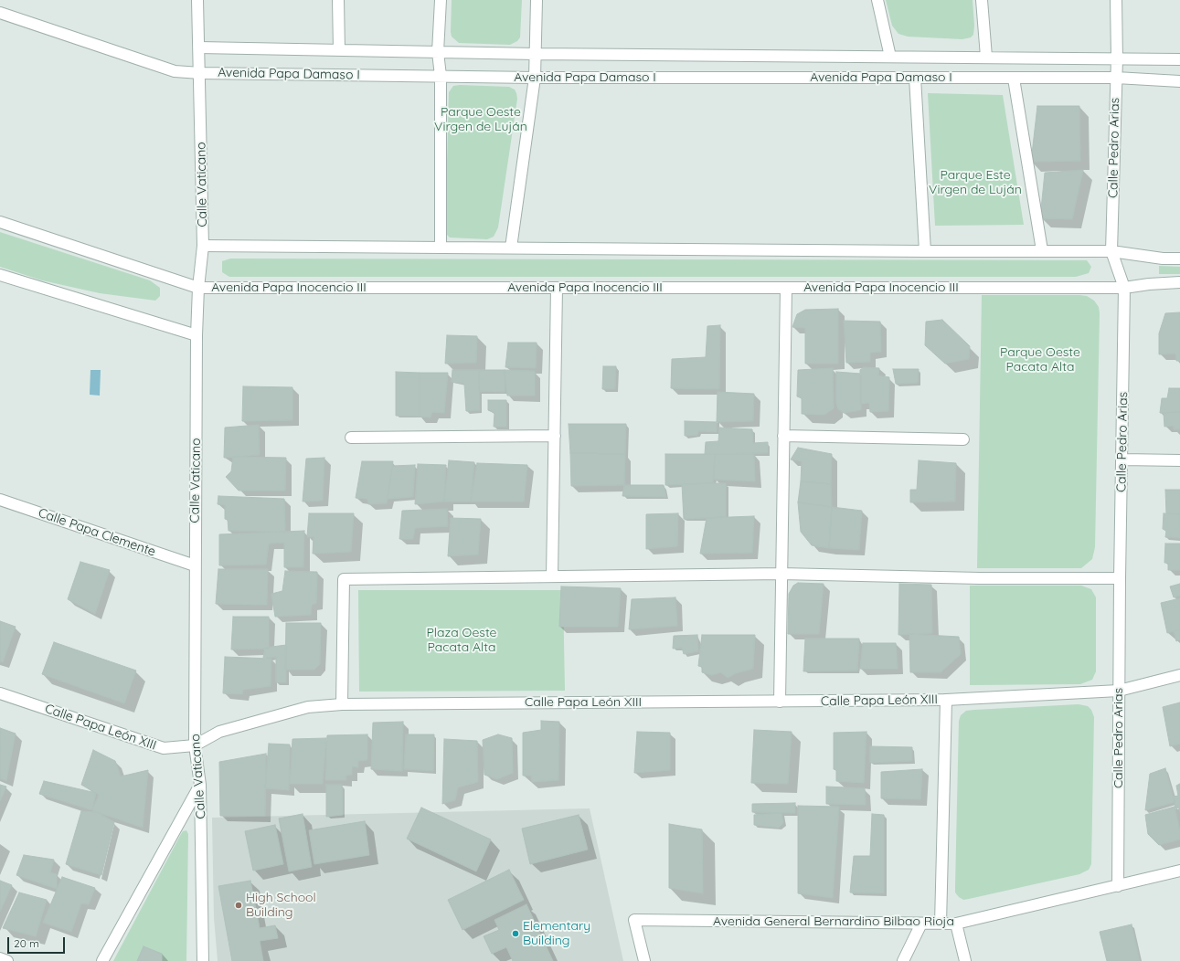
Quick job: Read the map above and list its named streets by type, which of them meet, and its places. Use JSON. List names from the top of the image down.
{
  "streets": {
    "street": [
      "Avenida Papa Damaso I",
      "Calle Pedro Arias",
      "Calle Vaticano",
      "Avenida Papa Inocencio III",
      "Calle Papa Clemente",
      "Calle Papa León XIII",
      "Avenida General Bernardino Bilbao Rioja"
    ]
  },
  "crossings": [
    ["Avenida Papa Damaso I", "Calle Pedro Arias"],
    ["Avenida Papa Damaso I", "Calle Vaticano"],
    ["Calle Pedro Arias", "Avenida Papa Inocencio III"],
    ["Calle Pedro Arias", "Calle Papa León XIII"],
    ["Calle Pedro Arias", "Avenida General Bernardino Bilbao Rioja"],
    ["Calle Vaticano", "Avenida Papa Inocencio III"],
    ["Calle Vaticano", "Calle Papa Clemente"],
    ["Calle Vaticano", "Calle Papa León XIII"]
  ],
  "parks": [
    "Parque Oeste Virgen de Luján",
    "Parque Este Virgen de Luján",
    "Parque Oeste Pacata Alta",
    "Plaza Oeste Pacata Alta"
  ],
  "places": ["High School Building", "Elementary Building"],
  "scale_bar": "20 m"
}
